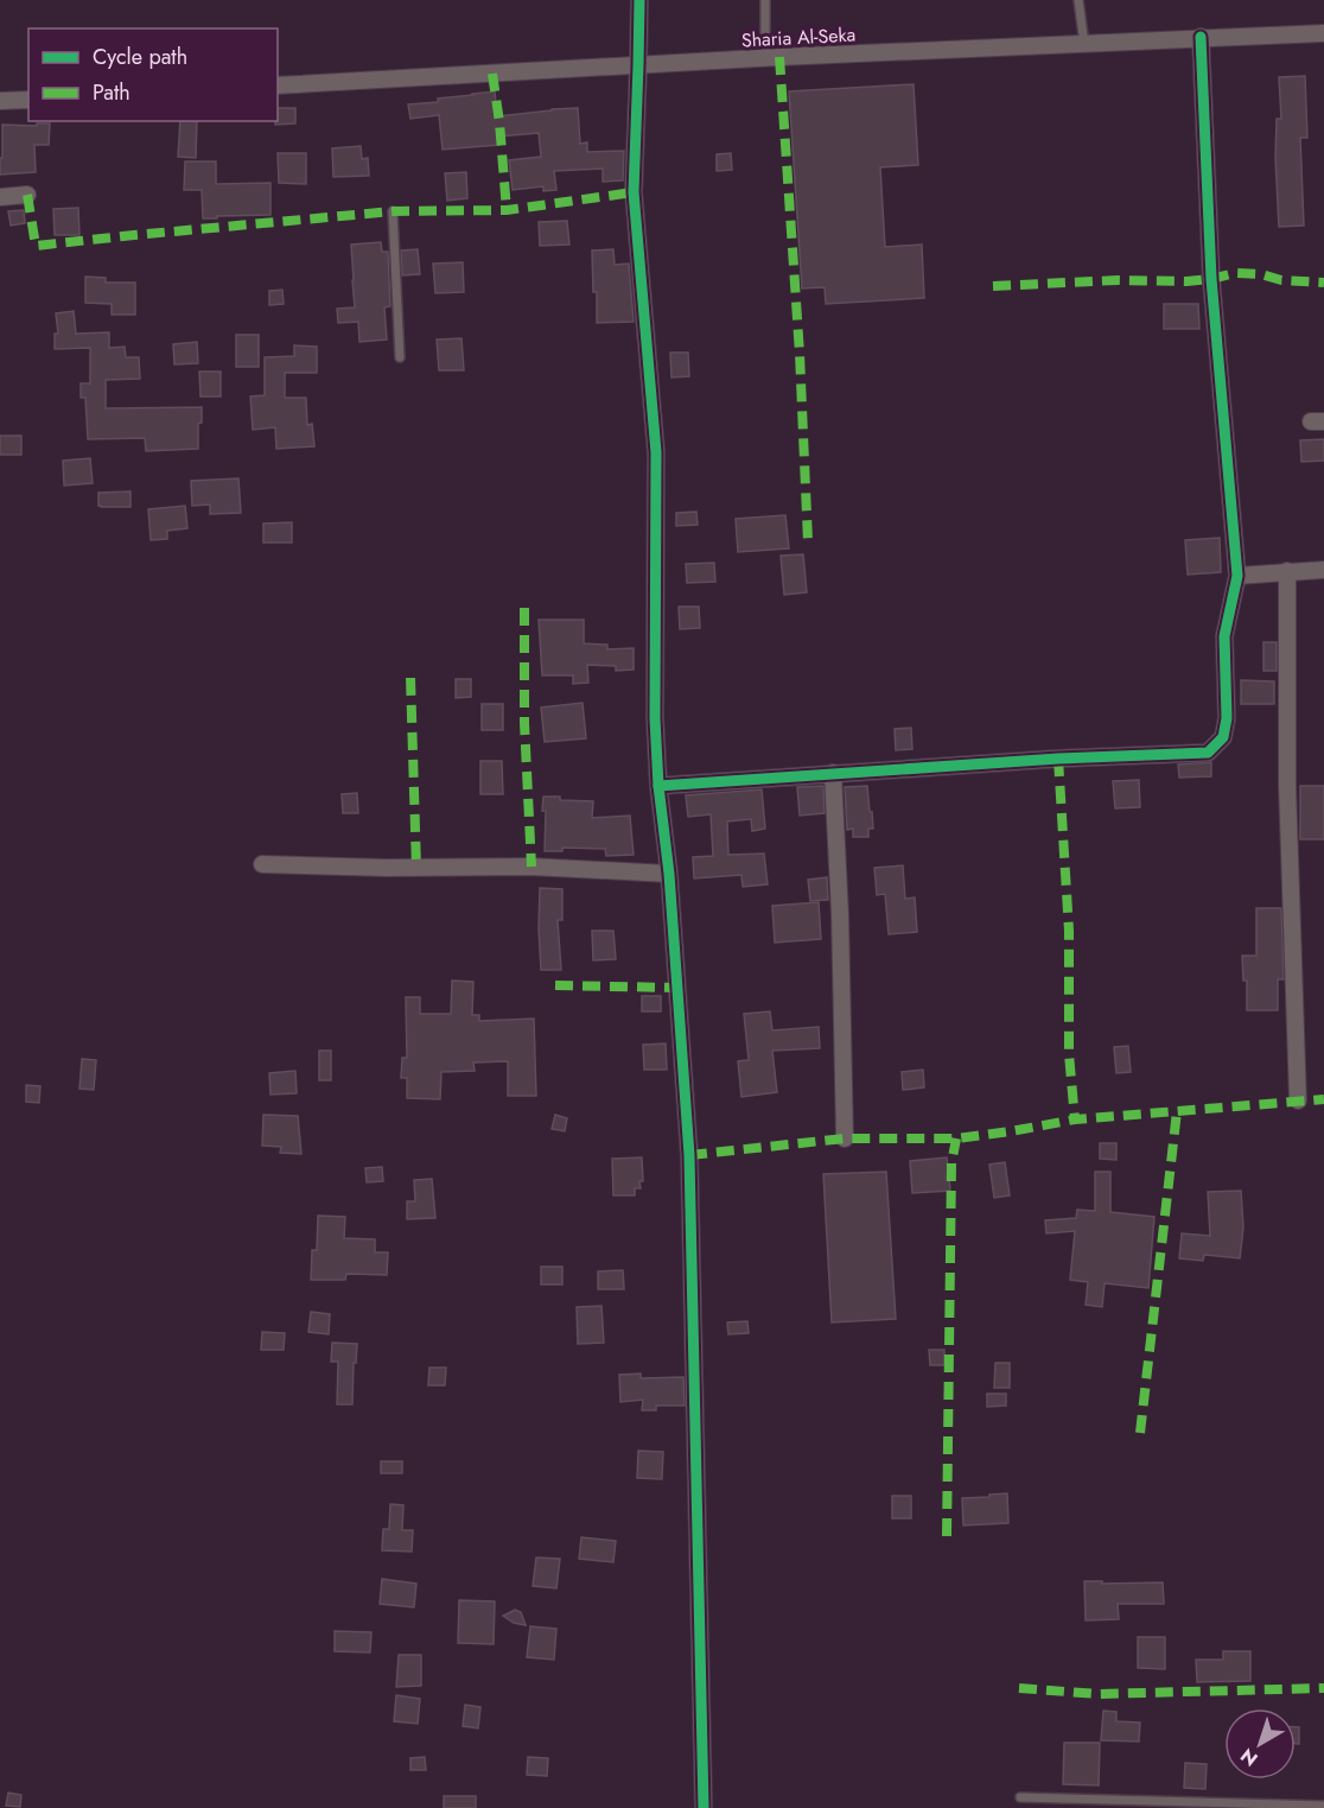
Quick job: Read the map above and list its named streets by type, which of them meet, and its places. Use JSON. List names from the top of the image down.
{
  "streets": {
    "street": ["Sharia Al-Seka"]
  },
  "legend": ["Cycle path", "Path"],
  "north": "bottom left"
}
